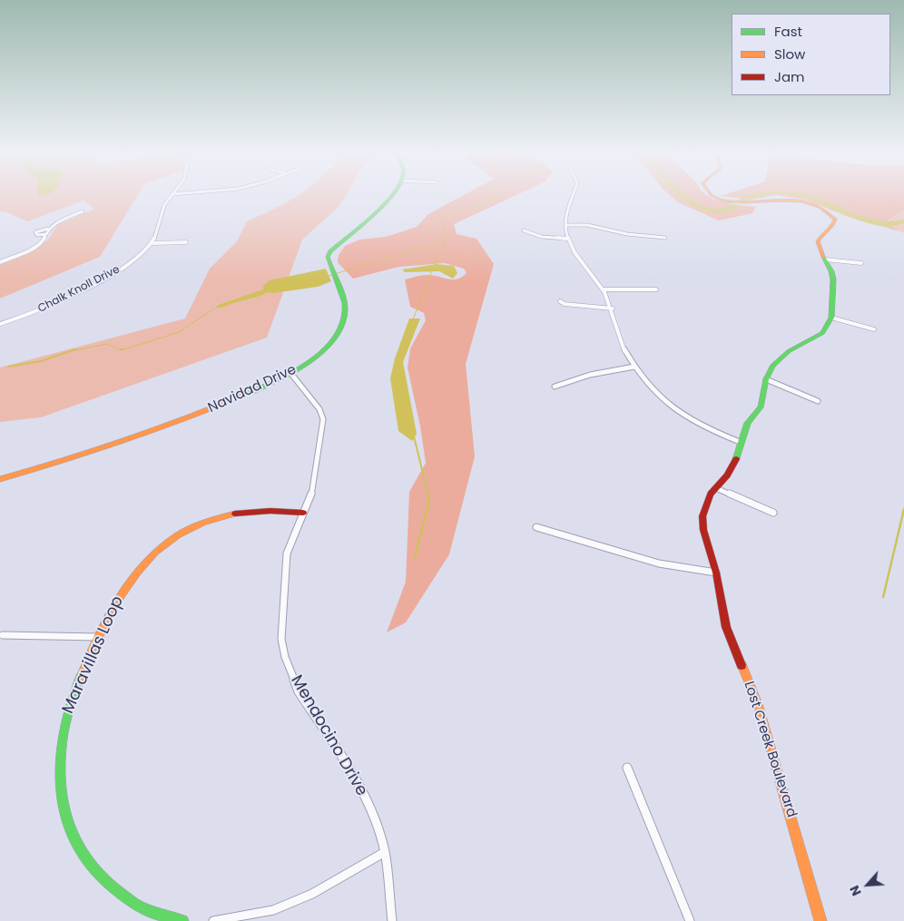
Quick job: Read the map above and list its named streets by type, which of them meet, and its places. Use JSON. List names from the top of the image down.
{
  "streets": {
    "street": [
      "Chalk Knoll Drive",
      "Navidad Drive",
      "Maravillas Loop",
      "Mendocino Drive",
      "Lost Creek Boulevard"
    ]
  },
  "crossings": [
    ["Navidad Drive", "Mendocino Drive"],
    ["Maravillas Loop", "Mendocino Drive"]
  ],
  "legend": ["Fast", "Slow", "Jam"],
  "north": "bottom left"
}
